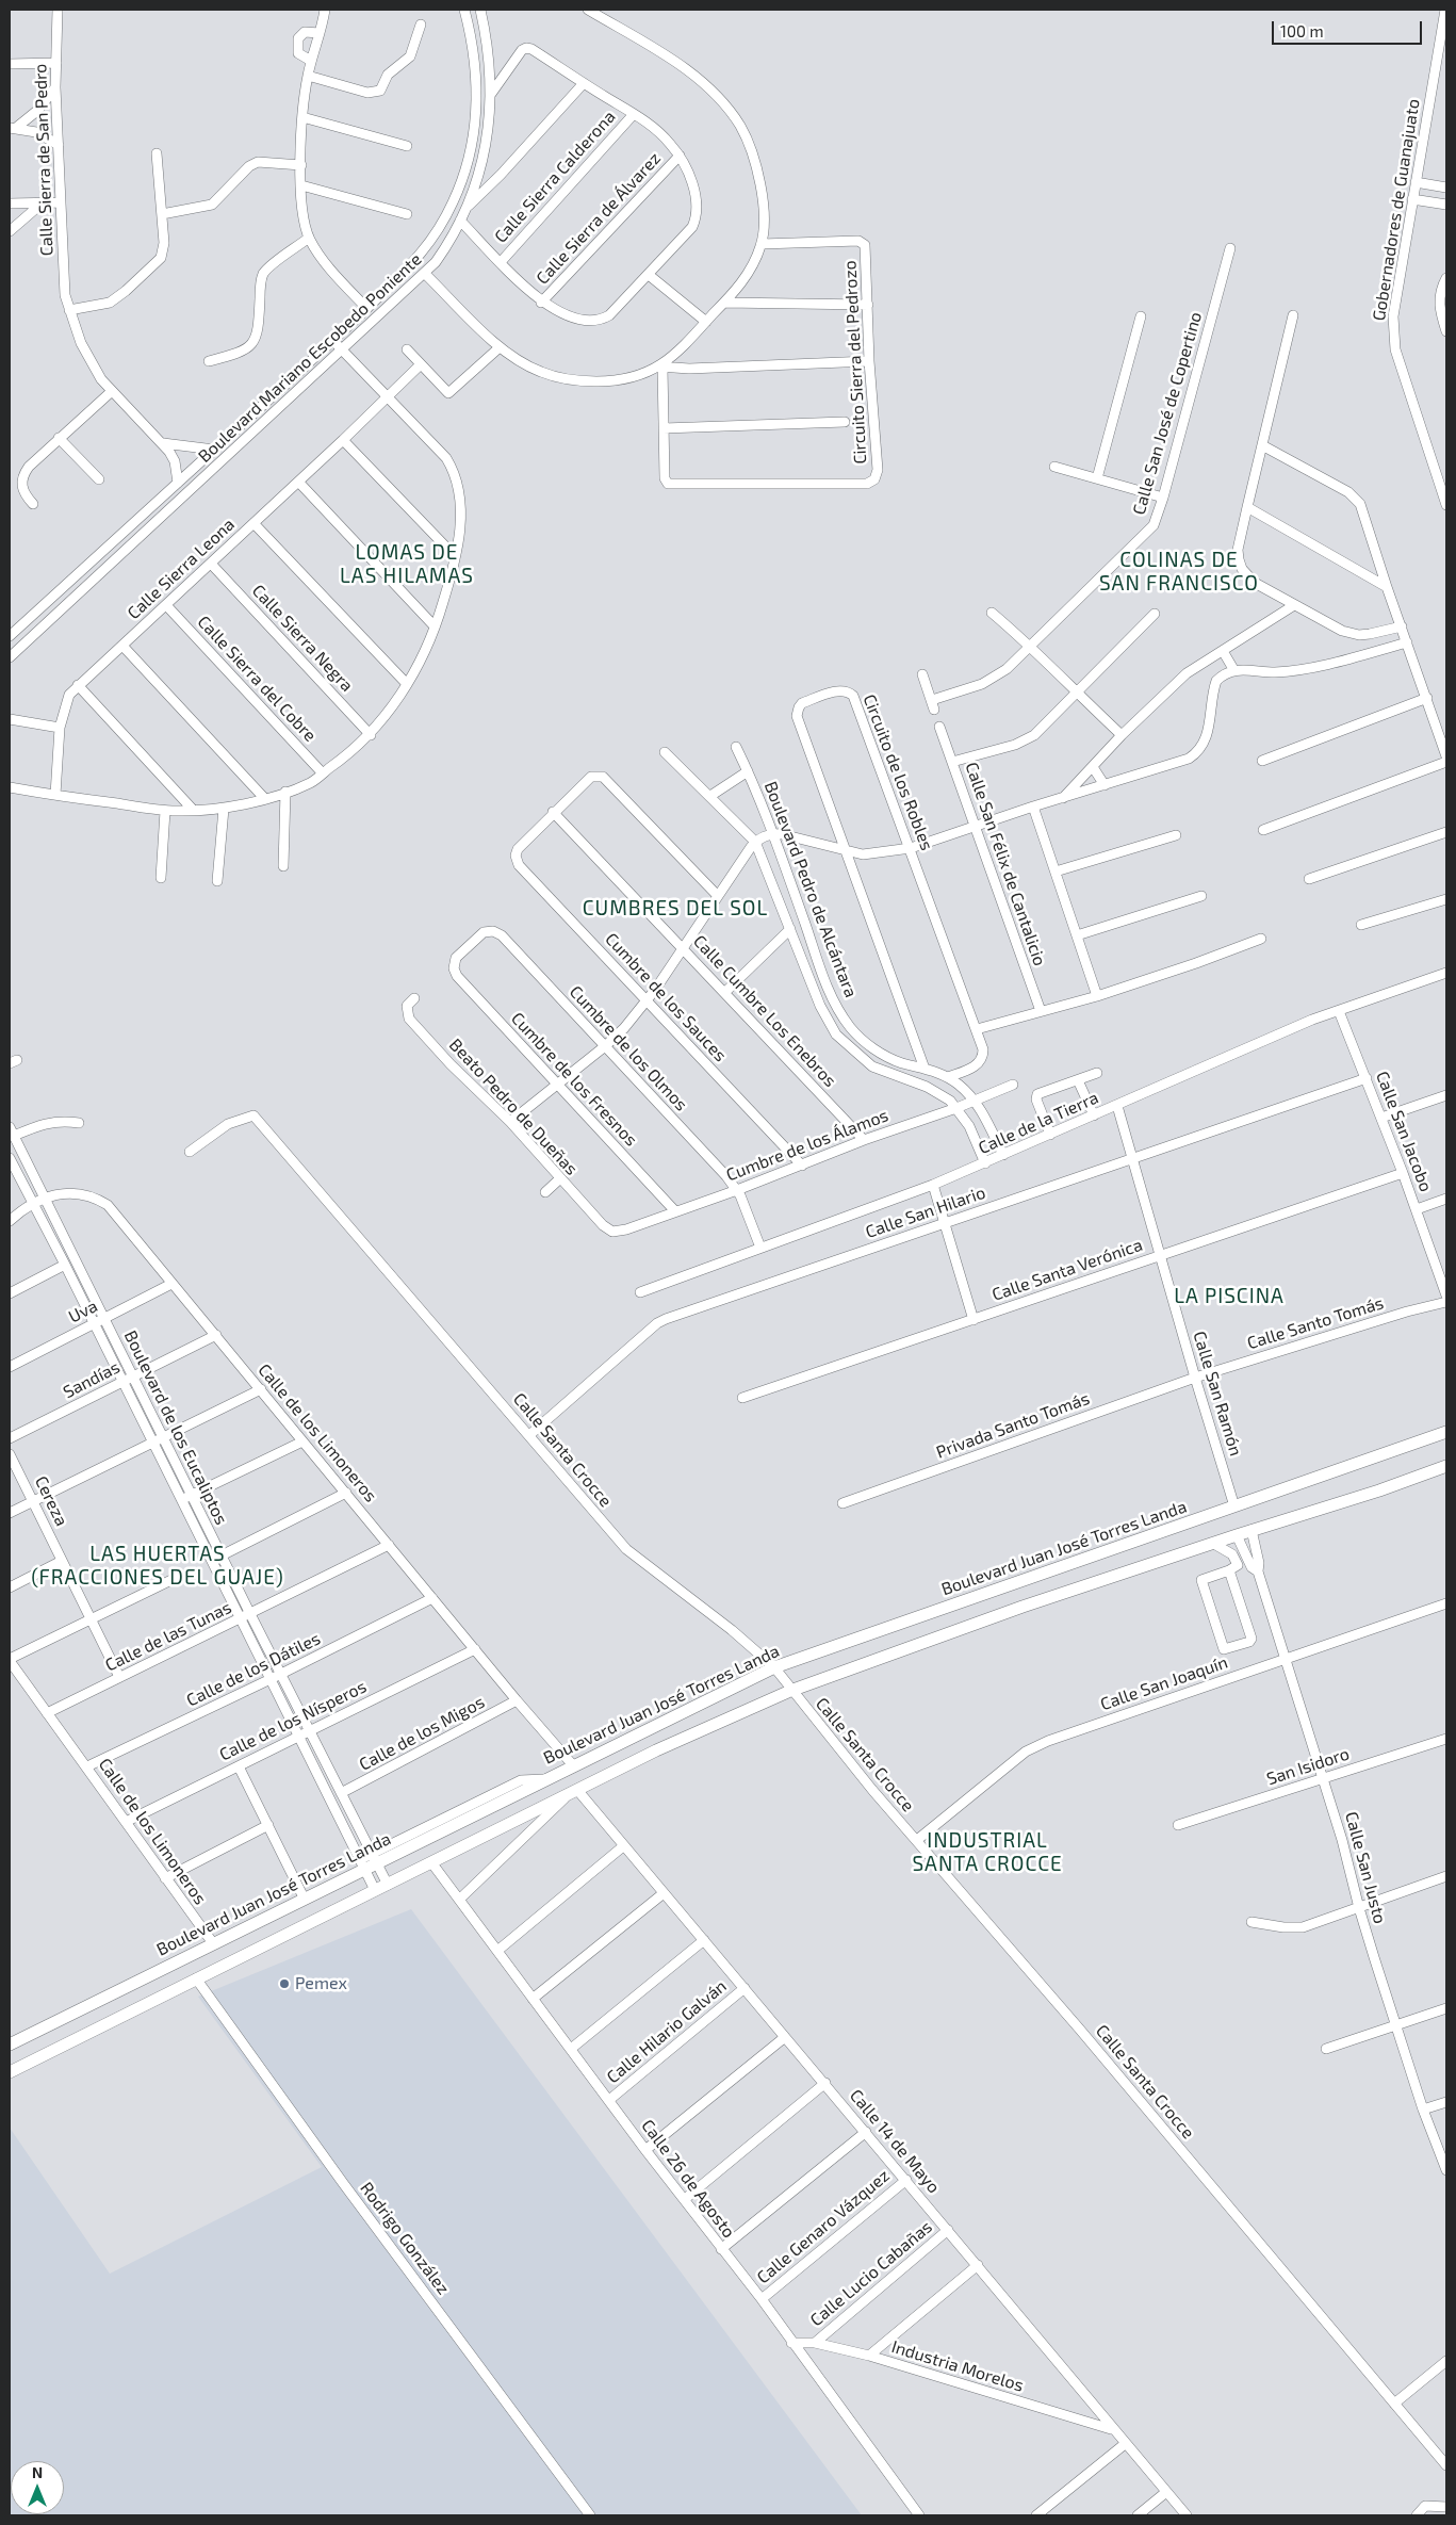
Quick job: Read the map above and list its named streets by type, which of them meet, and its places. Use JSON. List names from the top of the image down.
{
  "streets": {
    "main road": ["Boulevard Juan José Torres Landa"],
    "street": [
      "Calle Sierra de San Pedro",
      "Calle Sierra Calderona",
      "Gobernadores de Guanajuato",
      "Calle Sierra de Álvarez",
      "Boulevard Mariano Escobedo Poniente",
      "Circuito Sierra del Pedrozo",
      "Calle San José de Copertino",
      "Calle Sierra Leona",
      "Calle Sierra Negra",
      "Calle Sierra del Cobre",
      "Circuito de los Robles",
      "Calle San Félix de Cantalicio",
      "Boulevard Pedro de Alcántara",
      "Cumbre de los Sauces",
      "Calle Cumbre Los Enebros",
      "Cumbre de los Olmos",
      "Cumbre de los Fresnos",
      "Beato Pedro de Dueñas",
      "Calle de la Tierra",
      "Calle San Jacobo",
      "Cumbre de los Álamos",
      "Calle San Hilario",
      "Calle Santa Verónica",
      "Uva",
      "Calle Santo Tomás",
      "Sandías",
      "Calle San Ramón",
      "Privada Santo Tomás",
      "Boulevard de los Eucaliptos",
      "Calle de los Limoneros",
      "Calle Santa Crocce",
      "Cereza",
      "Calle de las Tunas",
      "Calle de los Dátiles",
      "Calle San Joaquín",
      "Calle de los Nísperos",
      "Calle de los Migos",
      "San Isidoro",
      "Calle San Justo",
      "Calle Hilario Galván",
      "Calle 14 de Mayo",
      "Calle 26 de Agosto",
      "Calle Genaro Vázquez",
      "Rodrigo González",
      "Calle Lucio Cabañas",
      "Industria Morelos"
    ]
  },
  "crossings": [
    ["Calle Sierra de San Pedro", "Boulevard Mariano Escobedo Poniente"],
    ["Calle Sierra Leona", "Calle Sierra Negra"],
    ["Calle Sierra Leona", "Calle Sierra del Cobre"],
    ["Circuito de los Robles", "Boulevard Pedro de Alcántara"],
    ["Boulevard Pedro de Alcántara", "Calle de la Tierra"],
    ["Boulevard Pedro de Alcántara", "Cumbre de los Álamos"],
    ["Cumbre de los Sauces", "Calle Cumbre Los Enebros"],
    ["Cumbre de los Sauces", "Cumbre de los Álamos"],
    ["Calle Cumbre Los Enebros", "Cumbre de los Álamos"],
    ["Cumbre de los Olmos", "Cumbre de los Fresnos"],
    ["Cumbre de los Olmos", "Calle de la Tierra"],
    ["Cumbre de los Olmos", "Cumbre de los Álamos"],
    ["Cumbre de los Fresnos", "Cumbre de los Álamos"],
    ["Beato Pedro de Dueñas", "Cumbre de los Álamos"],
    ["Calle de la Tierra", "Calle San Jacobo"],
    ["Calle de la Tierra", "Calle San Ramón"],
    ["Calle San Jacobo", "Calle San Hilario"],
    ["Calle San Jacobo", "Calle Santa Verónica"],
    ["Calle San Hilario", "Calle San Ramón"],
    ["Calle San Hilario", "Calle Santa Crocce"],
    ["Calle Santa Verónica", "Calle San Ramón"],
    ["Uva", "Boulevard de los Eucaliptos"],
    ["Uva", "Calle de los Limoneros"],
    ["Calle Santo Tomás", "Calle San Ramón"],
    ["Calle Santo Tomás", "Privada Santo Tomás"],
    ["Sandías", "Boulevard de los Eucaliptos"],
    ["Sandías", "Calle de los Limoneros"],
    ["Calle San Ramón", "Privada Santo Tomás"],
    ["Calle San Ramón", "Boulevard Juan José Torres Landa"],
    ["Boulevard de los Eucaliptos", "Calle de los Limoneros"],
    ["Boulevard de los Eucaliptos", "Boulevard Juan José Torres Landa"],
    ["Boulevard de los Eucaliptos", "Calle de las Tunas"],
    ["Boulevard de los Eucaliptos", "Calle de los Dátiles"],
    ["Boulevard de los Eucaliptos", "Calle de los Nísperos"],
    ["Boulevard de los Eucaliptos", "Calle de los Migos"],
    ["Calle de los Limoneros", "Boulevard Juan José Torres Landa"],
    ["Calle de los Limoneros", "Calle de las Tunas"],
    ["Calle de los Limoneros", "Calle de los Dátiles"],
    ["Calle de los Limoneros", "Calle de los Nísperos"],
    ["Calle de los Limoneros", "Calle de los Migos"],
    ["Calle Santa Crocce", "Boulevard Juan José Torres Landa"],
    ["Calle Santa Crocce", "Calle San Joaquín"],
    ["Cereza", "Calle de las Tunas"],
    ["Calle San Joaquín", "Calle San Justo"],
    ["San Isidoro", "Calle San Justo"],
    ["Calle Hilario Galván", "Calle 14 de Mayo"],
    ["Calle Hilario Galván", "Calle 26 de Agosto"],
    ["Calle 14 de Mayo", "Calle Genaro Vázquez"],
    ["Calle 14 de Mayo", "Calle Lucio Cabañas"],
    ["Calle 14 de Mayo", "Industria Morelos"],
    ["Calle 26 de Agosto", "Calle Genaro Vázquez"],
    ["Calle 26 de Agosto", "Industria Morelos"],
    ["Calle Lucio Cabañas", "Industria Morelos"]
  ],
  "districts": [
    "LOMAS DE LAS HILAMAS",
    "COLINAS DE SAN FRANCISCO",
    "CUMBRES DEL SOL",
    "LA PISCINA",
    "LAS HUERTAS (FRACCIONES DEL GUAJE)",
    "INDUSTRIAL SANTA CROCCE"
  ],
  "places": ["Pemex"],
  "scale_bar": "100 m",
  "north": "top"
}
